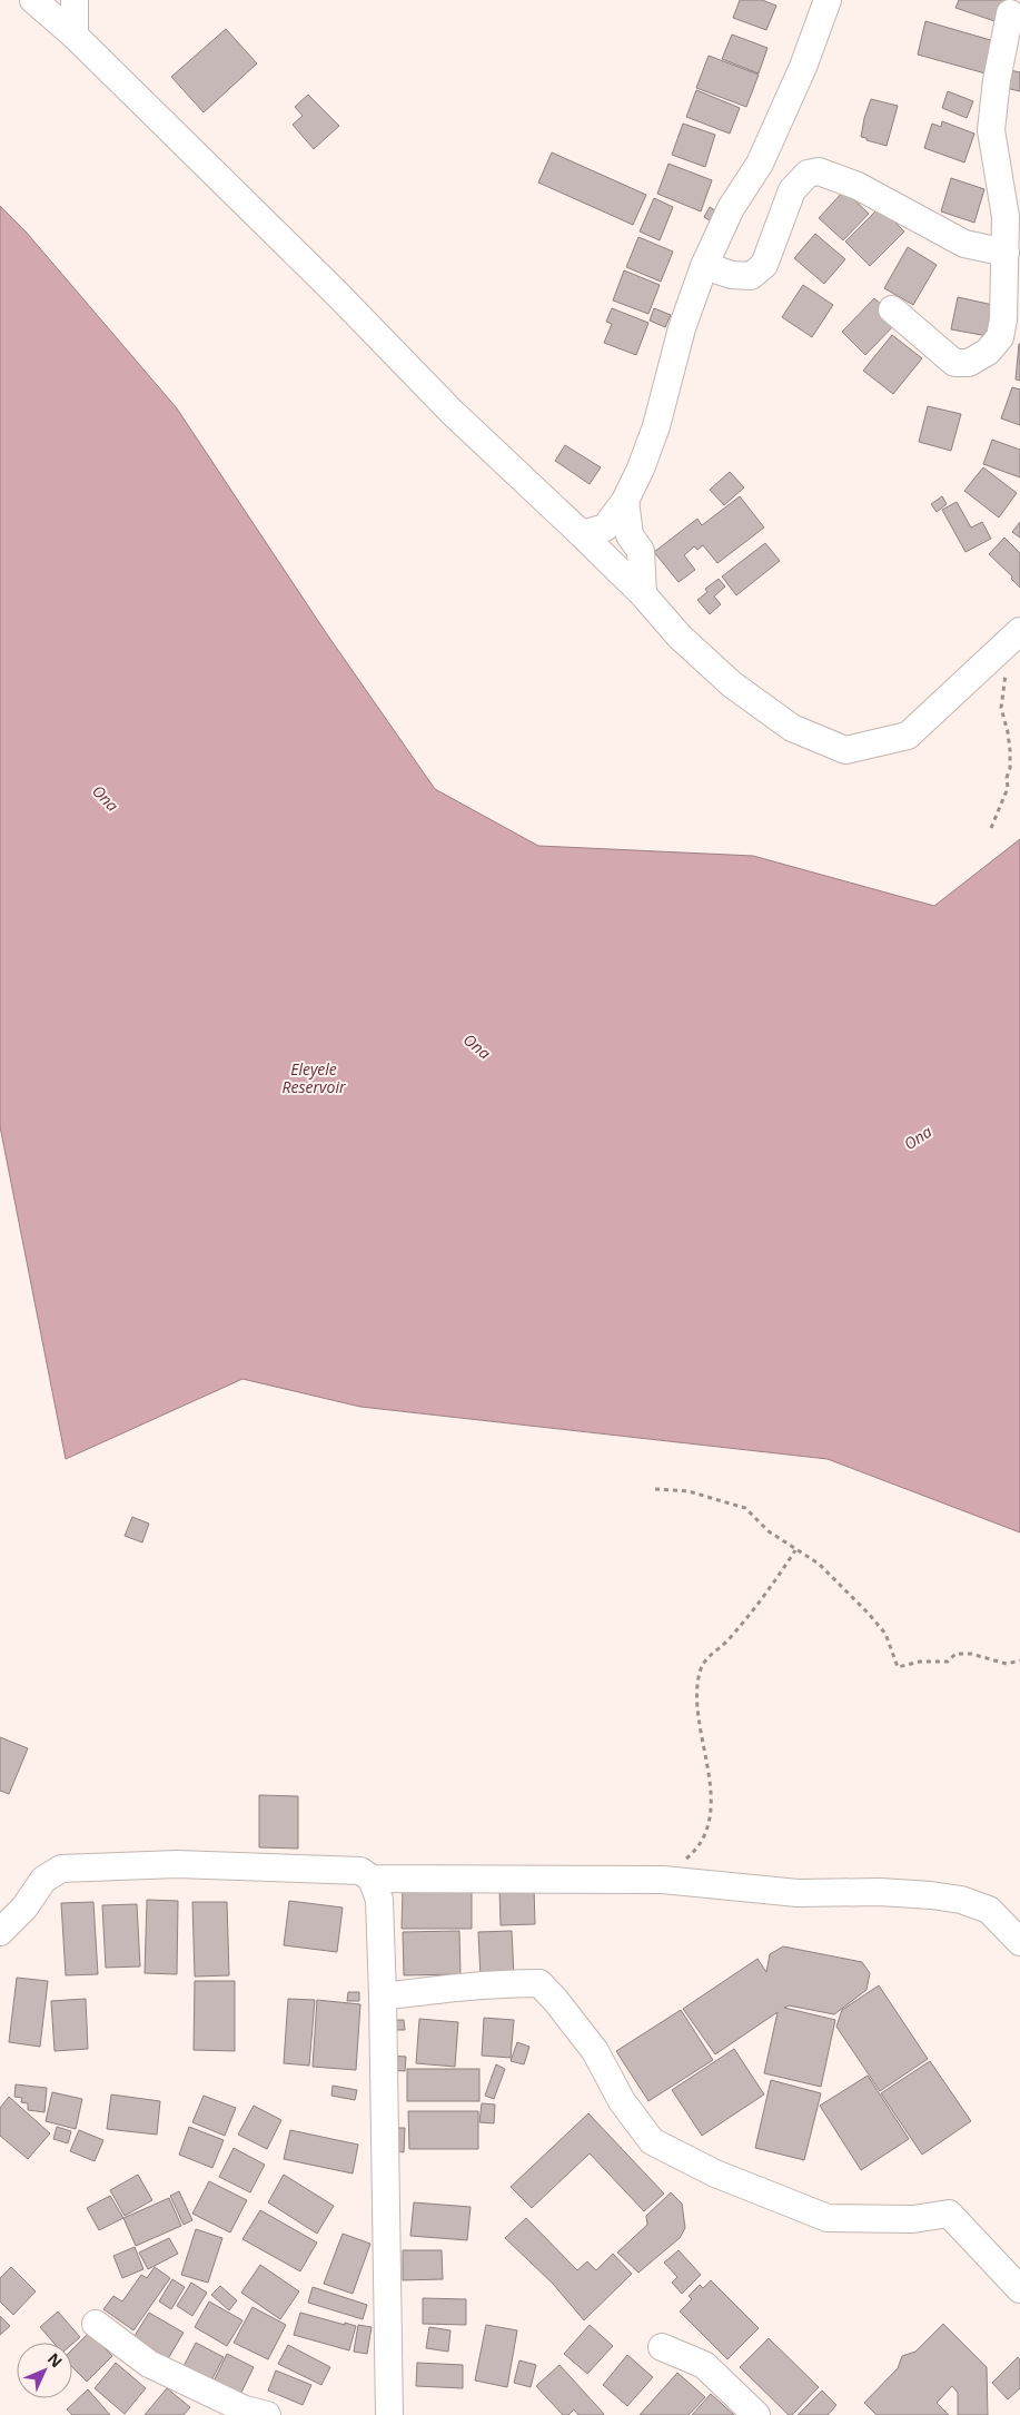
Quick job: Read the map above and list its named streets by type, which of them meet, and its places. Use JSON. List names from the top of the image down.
{
  "water": ["Ona", "Eleyele Reservoir"],
  "north": "top right"
}
